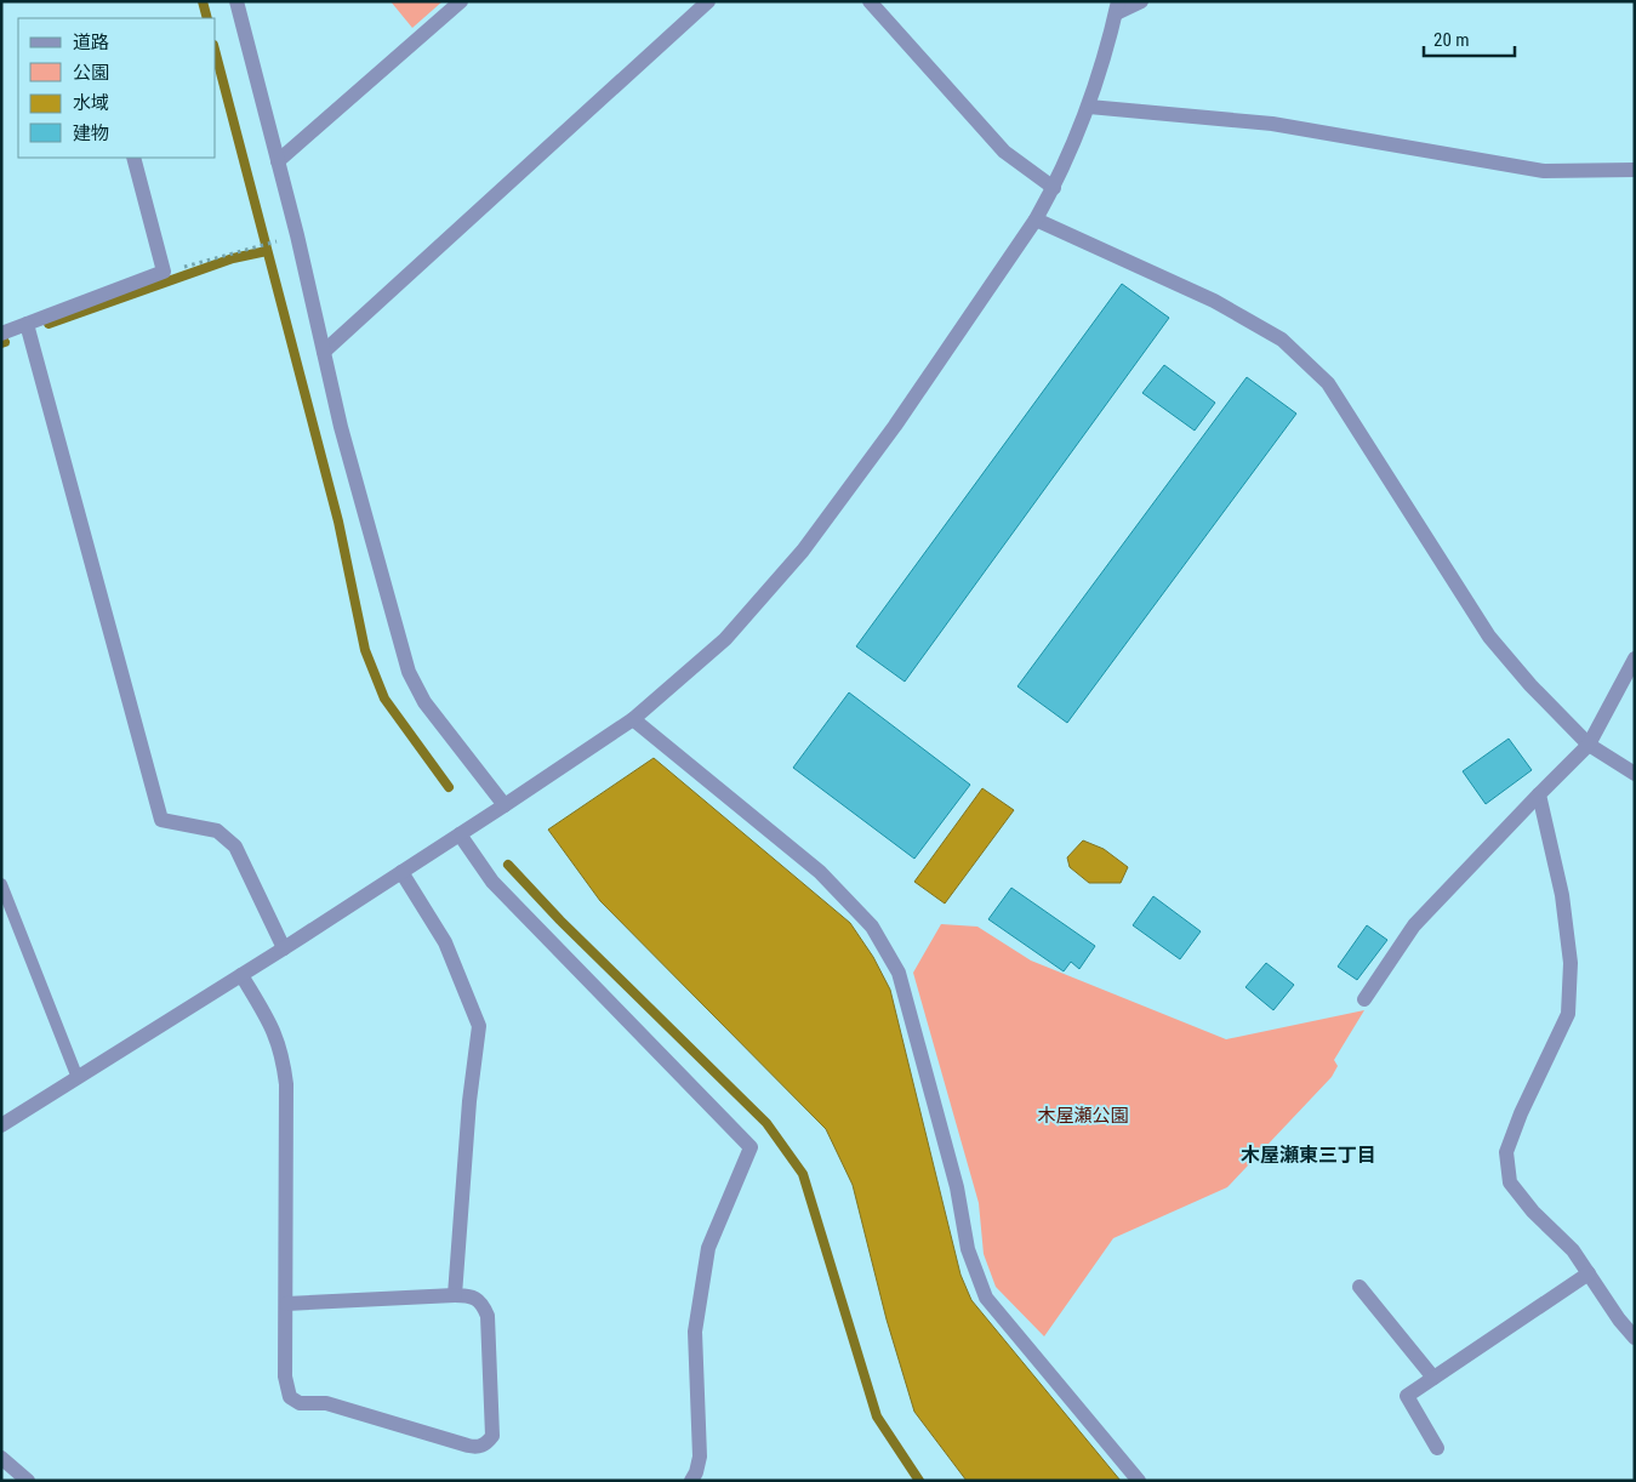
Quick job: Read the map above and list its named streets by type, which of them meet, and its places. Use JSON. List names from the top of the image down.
{
  "districts": ["木屋瀬東三丁目"],
  "parks": ["木屋瀬公園"],
  "legend": [
    "道路",
    "公園",
    "水域",
    "建物"
  ],
  "scale_bar": "20 m"
}
